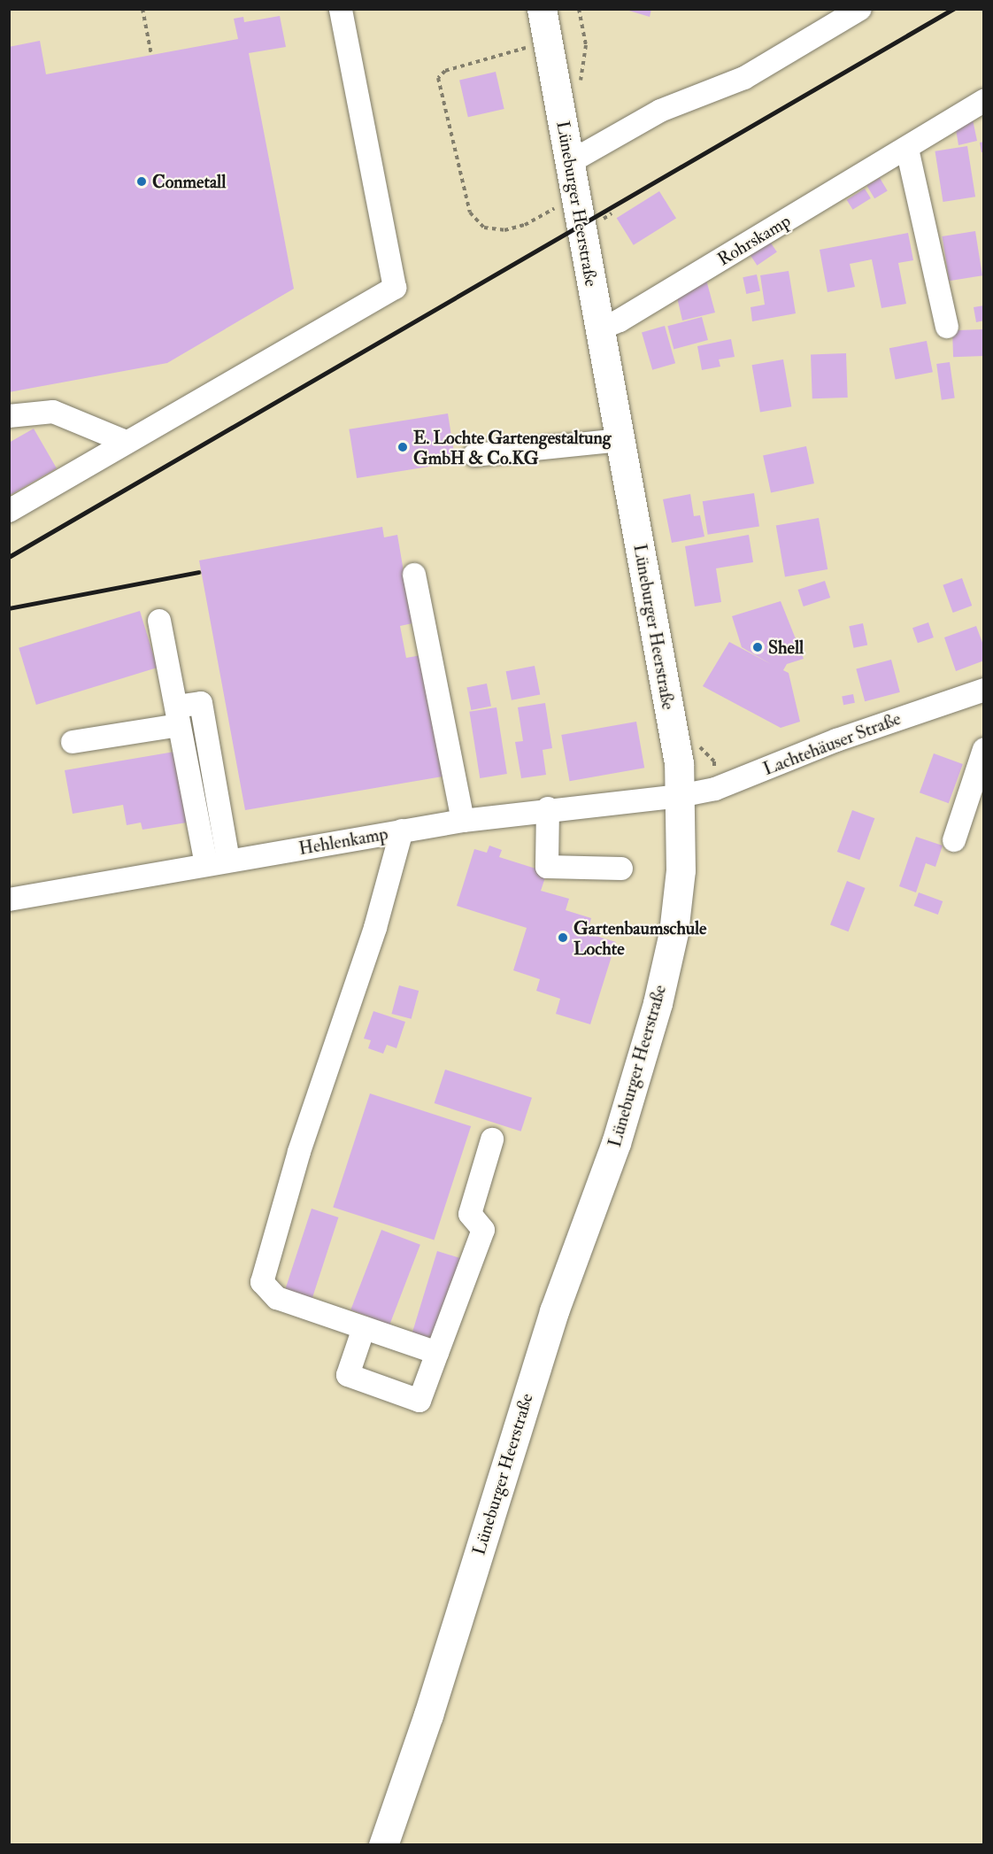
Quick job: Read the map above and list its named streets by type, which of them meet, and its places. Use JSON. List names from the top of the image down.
{
  "streets": {
    "main road": ["Lüneburger Heerstraße"],
    "street": ["Rohrskamp", "Lachtehäuser Straße", "Hehlenkamp"]
  },
  "crossings": [
    ["Lüneburger Heerstraße", "Rohrskamp"],
    ["Lüneburger Heerstraße", "Lachtehäuser Straße"],
    ["Lüneburger Heerstraße", "Hehlenkamp"],
    ["Lachtehäuser Straße", "Hehlenkamp"]
  ],
  "places": [
    "Conmetall",
    "E. Lochte Gartengestaltung GmbH & Co.KG",
    "Shell",
    "Gartenbaumschule Lochte"
  ]
}
